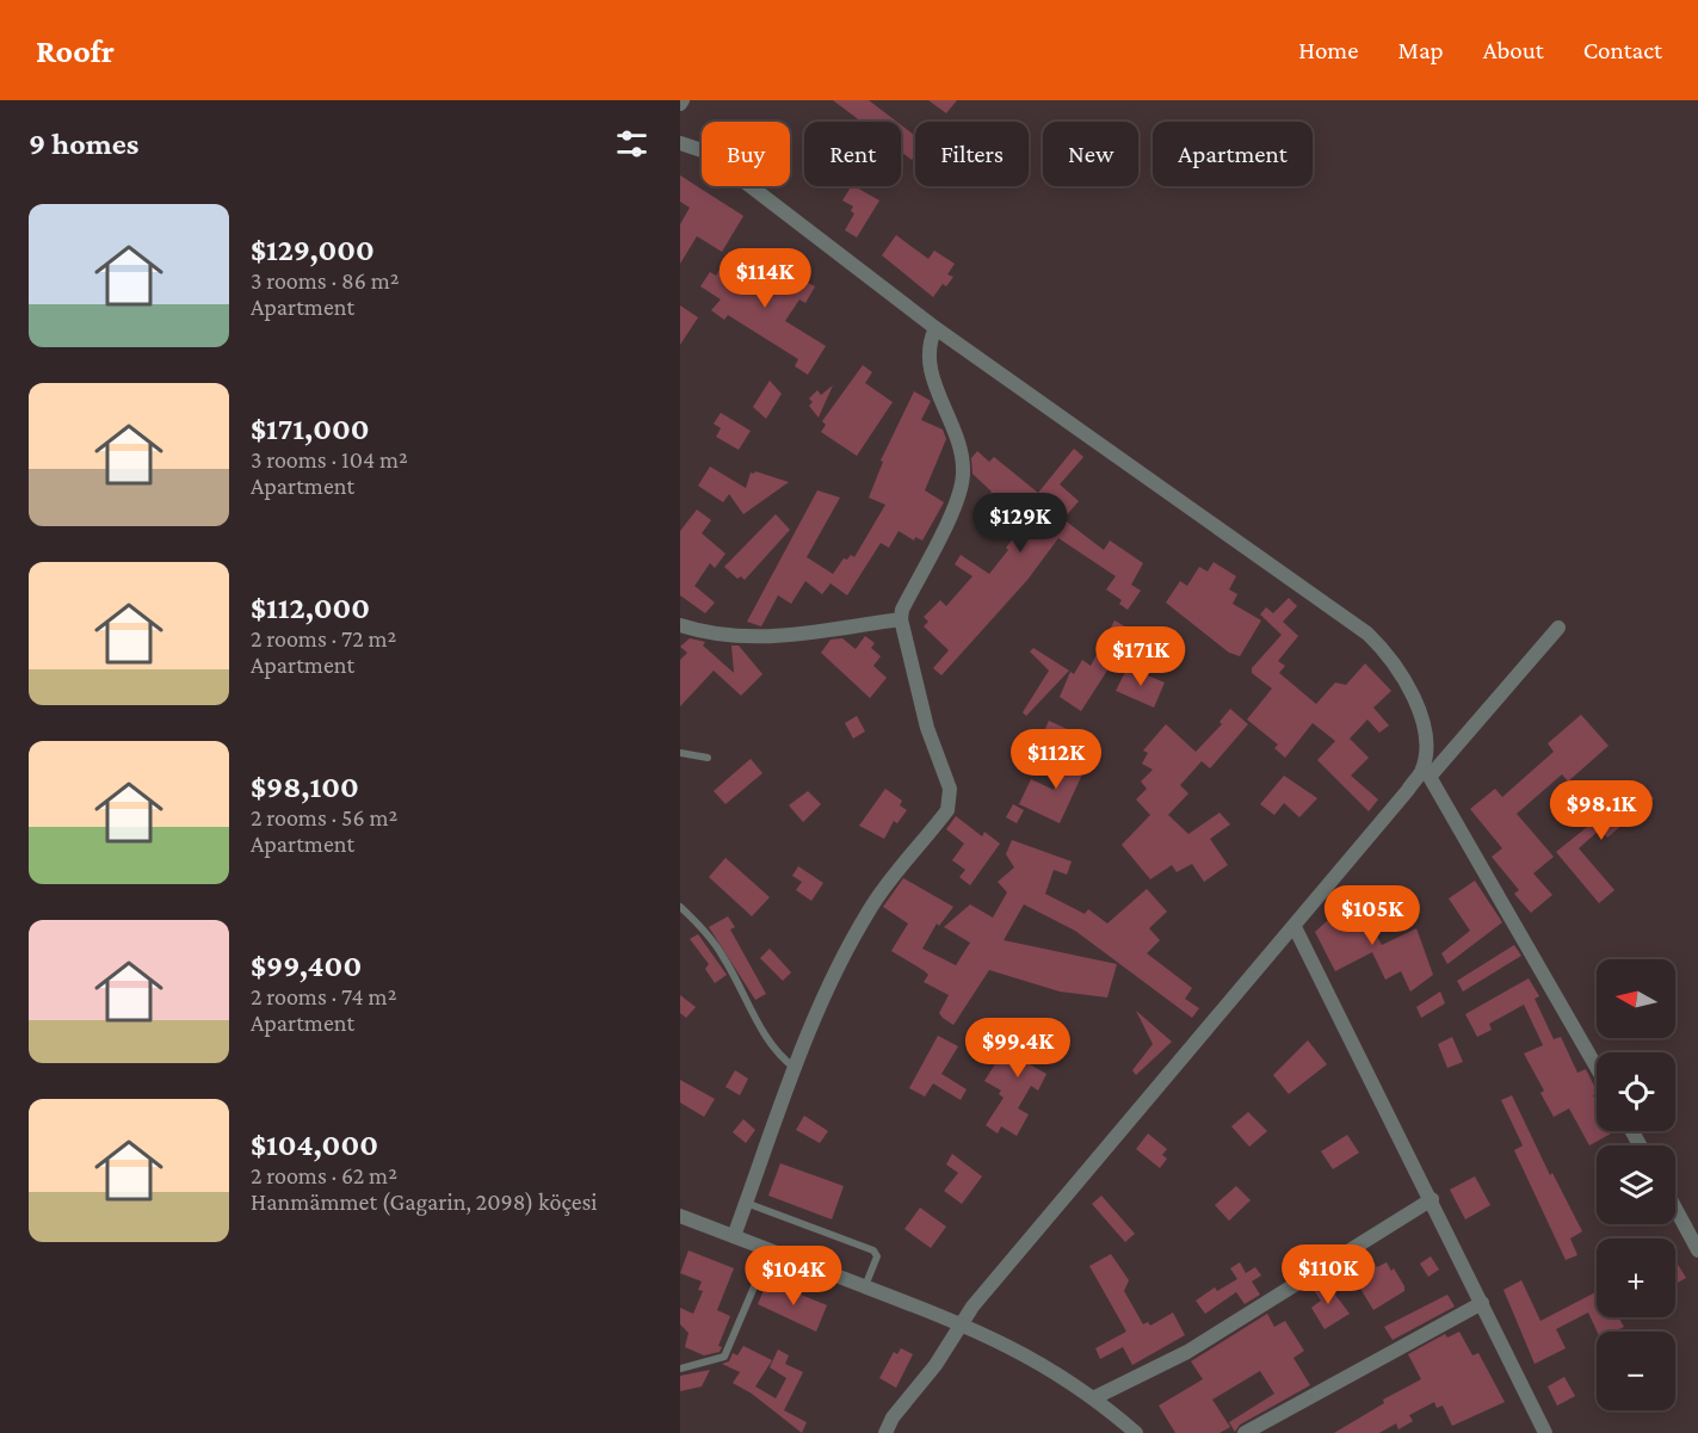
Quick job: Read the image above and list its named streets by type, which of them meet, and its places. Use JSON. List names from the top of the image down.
{
  "north": "left",
  "page": {
    "header": "Roofr",
    "nav": [
      "Home",
      "Map",
      "About",
      "Contact"
    ],
    "heading": "9 homes",
    "chip": [
      "Buy",
      "Rent",
      "Filters",
      "New",
      "Apartment"
    ],
    "list": [
      {
        "name": "$129,000",
        "note": "3 rooms · 86 m² · Apartment"
      },
      {
        "name": "$171,000",
        "note": "3 rooms · 104 m² · Apartment"
      },
      {
        "name": "$112,000",
        "note": "2 rooms · 72 m² · Apartment"
      },
      {
        "name": "$98,100",
        "note": "2 rooms · 56 m² · Apartment"
      },
      {
        "name": "$99,400",
        "note": "2 rooms · 74 m² · Apartment"
      },
      {
        "name": "$104,000",
        "note": "2 rooms · 62 m² · Hanmämmet (Gagarin, 2098) köçesi"
      }
    ],
    "price": [
      "$114K",
      "$129K",
      "$171K",
      "$112K",
      "$98.1K",
      "$105K",
      "$99.4K",
      "$110K",
      "$104K"
    ],
    "map_buttons": ["+", "−"]
  }
}
